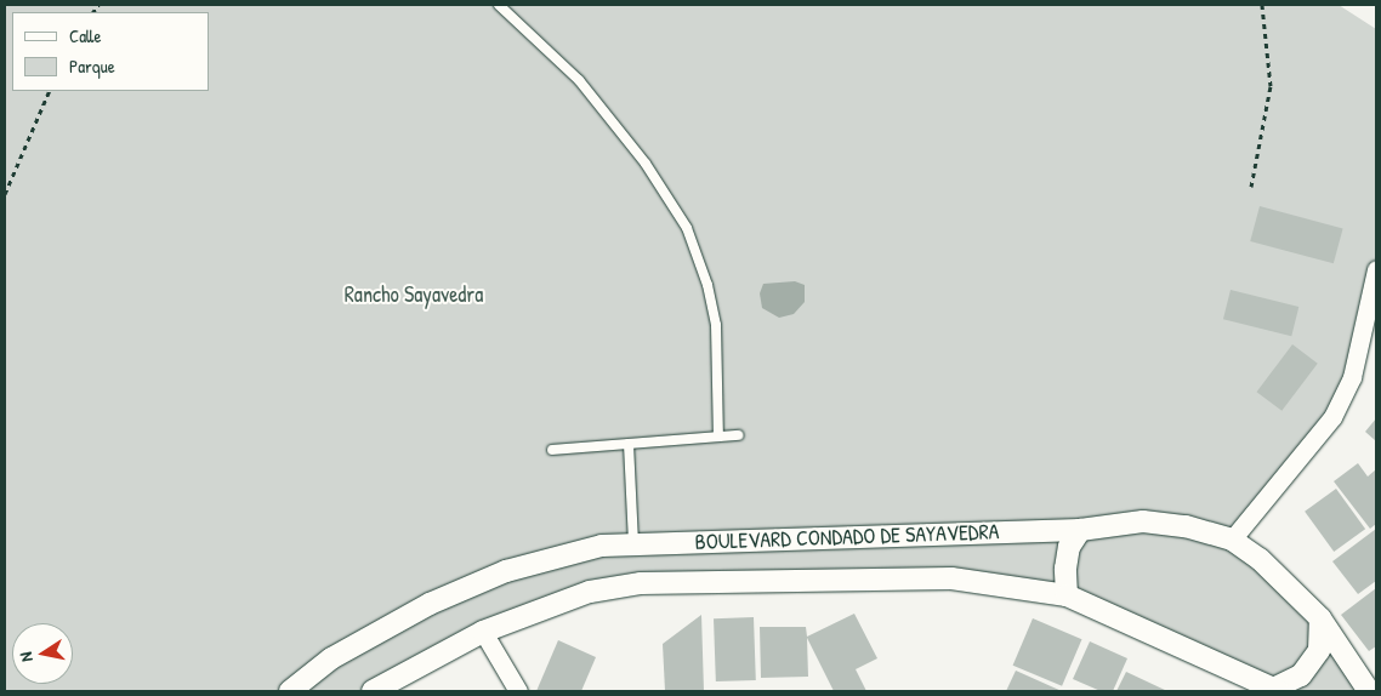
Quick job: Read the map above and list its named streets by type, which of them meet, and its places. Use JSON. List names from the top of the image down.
{
  "streets": {
    "street": ["BOULEVARD CONDADO DE SAYAVEDRA"]
  },
  "parks": ["Rancho Sayavedra"],
  "legend": ["Calle", "Parque"],
  "north": "left"
}
